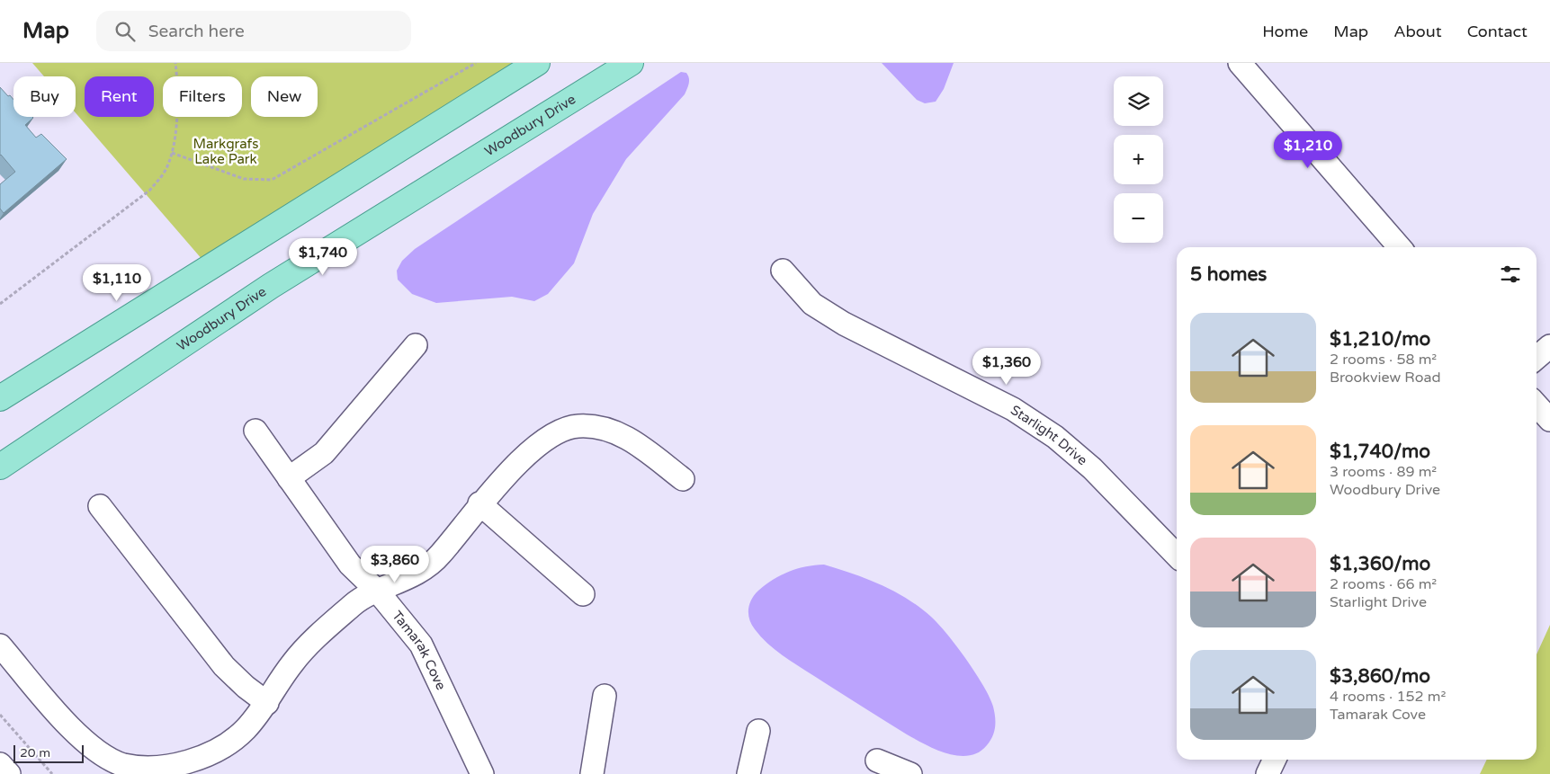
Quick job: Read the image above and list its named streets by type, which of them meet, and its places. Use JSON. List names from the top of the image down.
{
  "streets": {
    "main road": ["Woodbury Drive"],
    "street": ["Starlight Drive", "Tamarak Cove"]
  },
  "parks": ["Markgrafs Lake Park"],
  "scale_bar": "20 m",
  "page": {
    "header": "Map",
    "search": "Search here",
    "nav": [
      "Home",
      "Map",
      "About",
      "Contact"
    ],
    "map_buttons": ["+", "−"],
    "chip": [
      "Buy",
      "Rent",
      "Filters",
      "New"
    ],
    "price": [
      "$1,210",
      "$1,740",
      "$1,110",
      "$1,360",
      "$3,860"
    ],
    "heading": "5 homes",
    "list": [
      {
        "name": "$1,210/mo",
        "note": "2 rooms · 58 m² · Brookview Road"
      },
      {
        "name": "$1,740/mo",
        "note": "3 rooms · 89 m² · Woodbury Drive"
      },
      {
        "name": "$1,360/mo",
        "note": "2 rooms · 66 m² · Starlight Drive"
      },
      {
        "name": "$3,860/mo",
        "note": "4 rooms · 152 m² · Tamarak Cove"
      }
    ],
    "scale": "20 m"
  }
}
